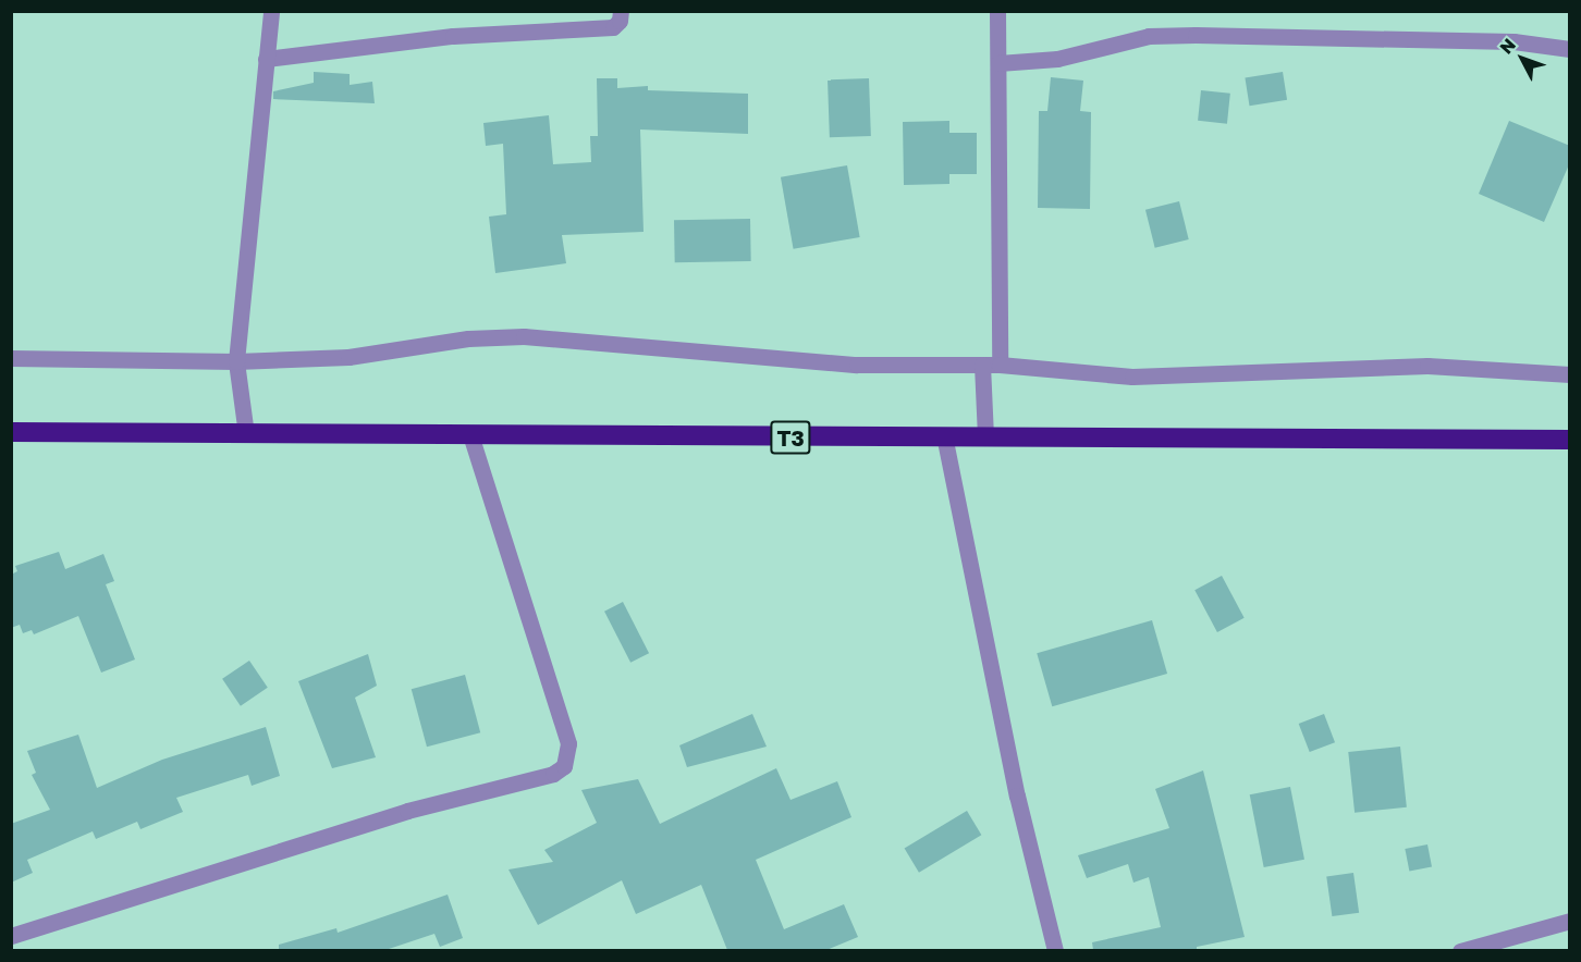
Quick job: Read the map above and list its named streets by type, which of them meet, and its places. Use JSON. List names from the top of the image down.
{
  "streets": {
    "highway": ["T3"]
  },
  "north": "top left"
}
